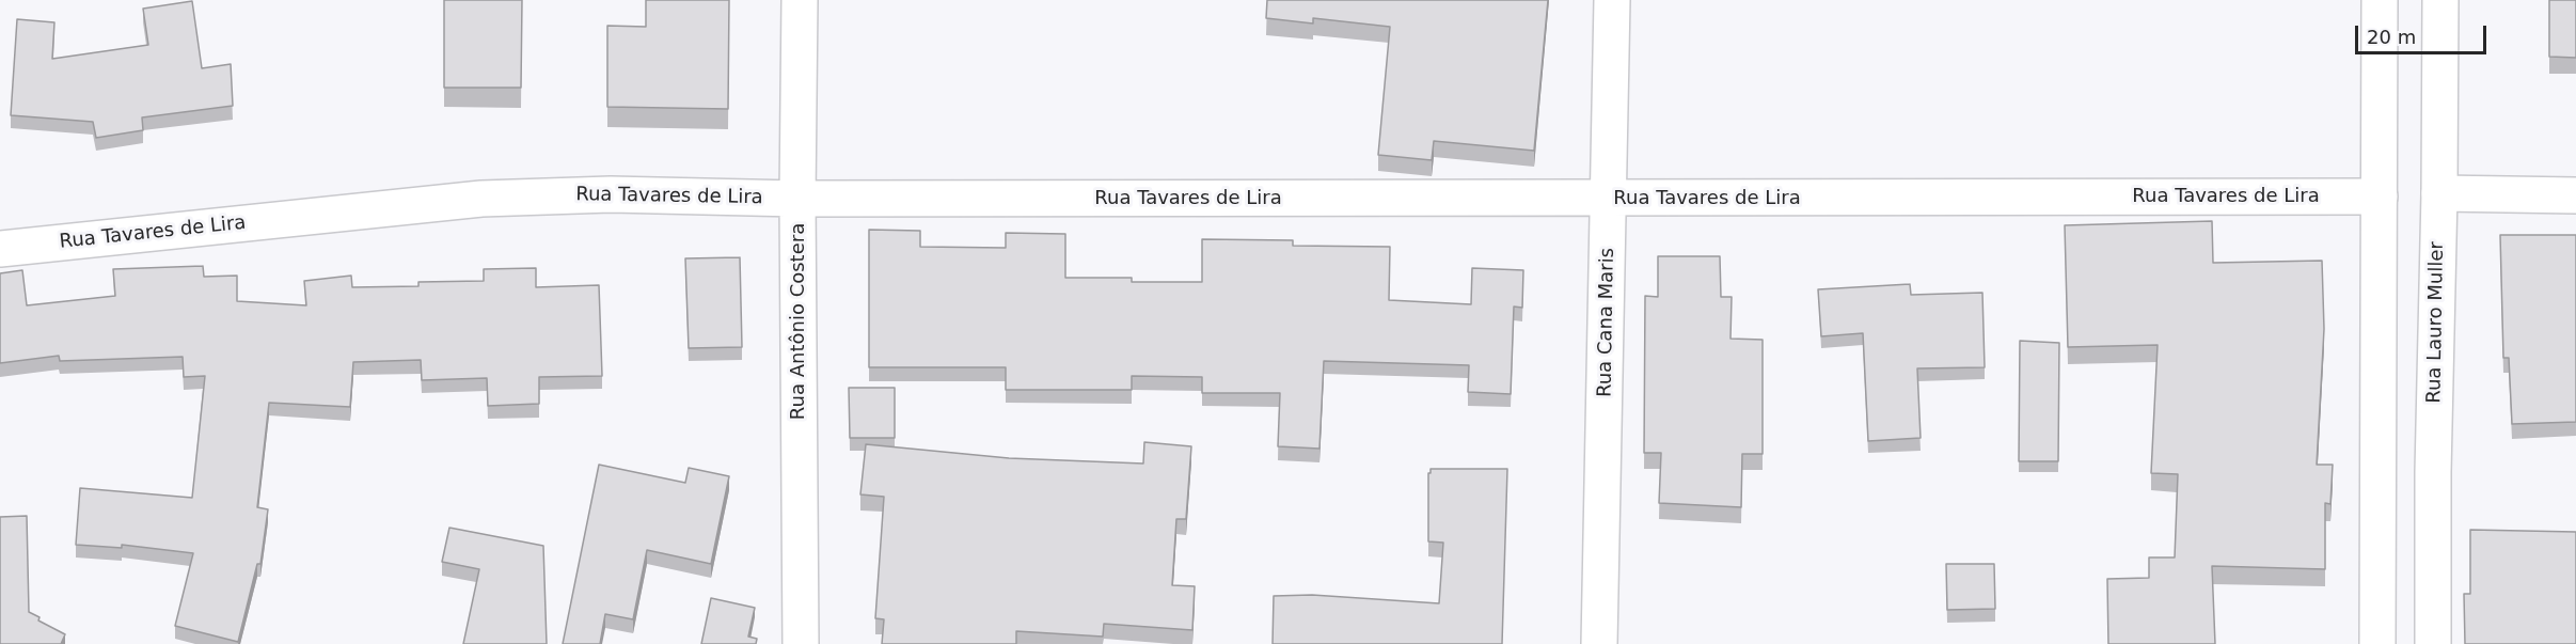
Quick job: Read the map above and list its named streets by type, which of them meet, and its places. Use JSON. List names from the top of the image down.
{
  "streets": {
    "street": [
      "Rua Tavares de Lira",
      "Rua Antônio Costera",
      "Rua Cana Maris",
      "Rua Lauro Muller"
    ]
  },
  "crossings": [
    ["Rua Tavares de Lira", "Rua Antônio Costera"],
    ["Rua Tavares de Lira", "Rua Cana Maris"]
  ],
  "scale_bar": "20 m"
}
